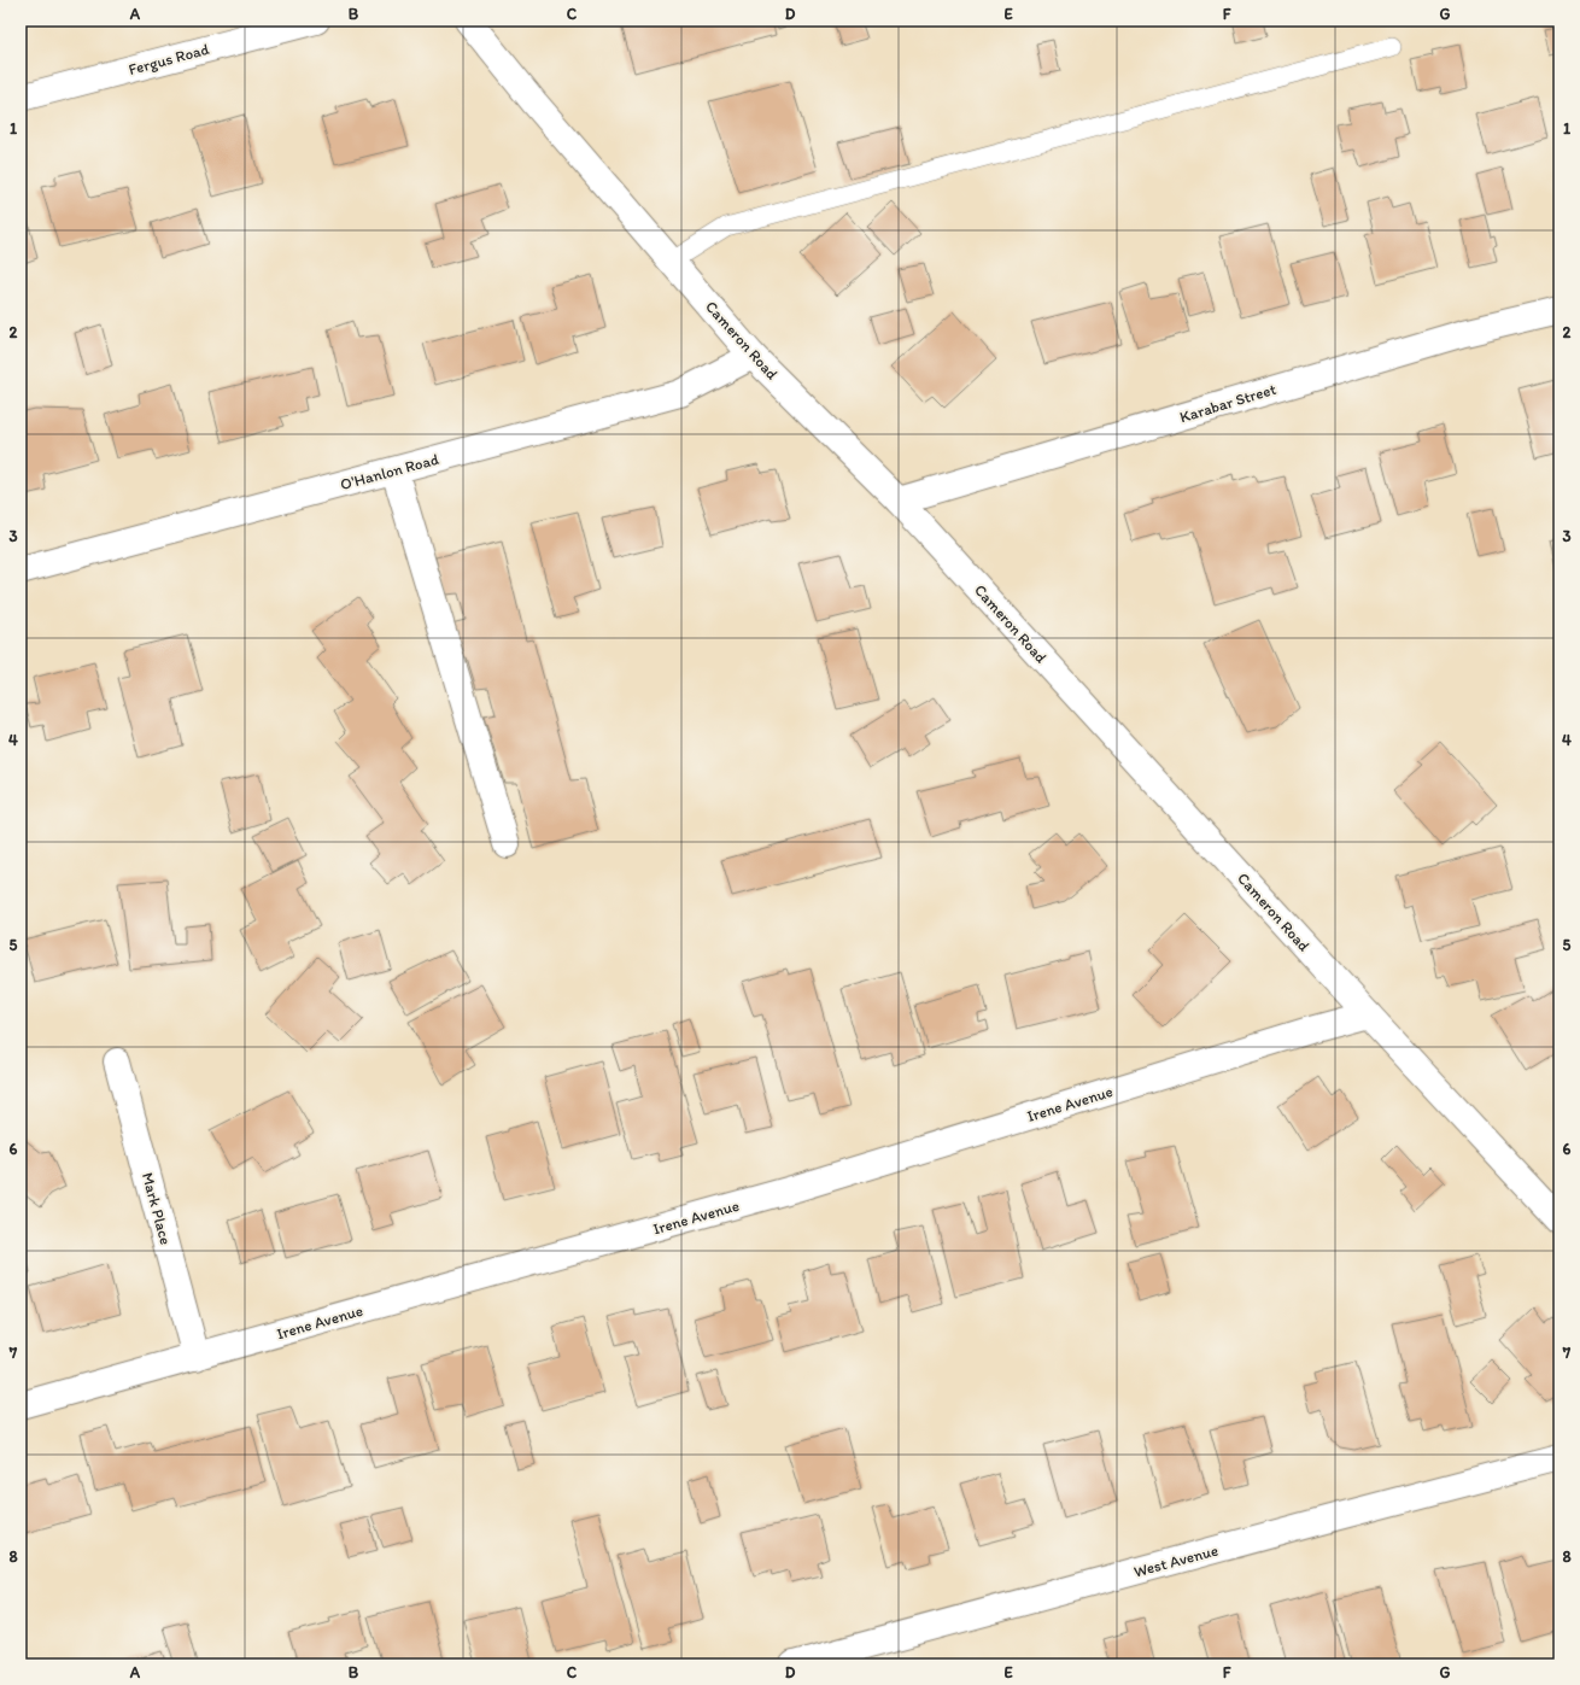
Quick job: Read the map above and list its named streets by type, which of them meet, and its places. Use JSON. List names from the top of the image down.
{
  "streets": {
    "street": [
      "Fergus Road",
      "Cameron Road",
      "Karabar Street",
      "O'Hanlon Road",
      "Irene Avenue",
      "Mark Place",
      "West Avenue"
    ]
  },
  "crossings": [
    ["Cameron Road", "Karabar Street"],
    ["Cameron Road", "O'Hanlon Road"],
    ["Cameron Road", "Irene Avenue"],
    ["Irene Avenue", "Mark Place"]
  ],
  "grid": {
    "columns": [
      "A",
      "B",
      "C",
      "D",
      "E",
      "F",
      "G"
    ],
    "rows": [
      "1",
      "2",
      "3",
      "4",
      "5",
      "6",
      "7",
      "8"
    ]
  }
}
